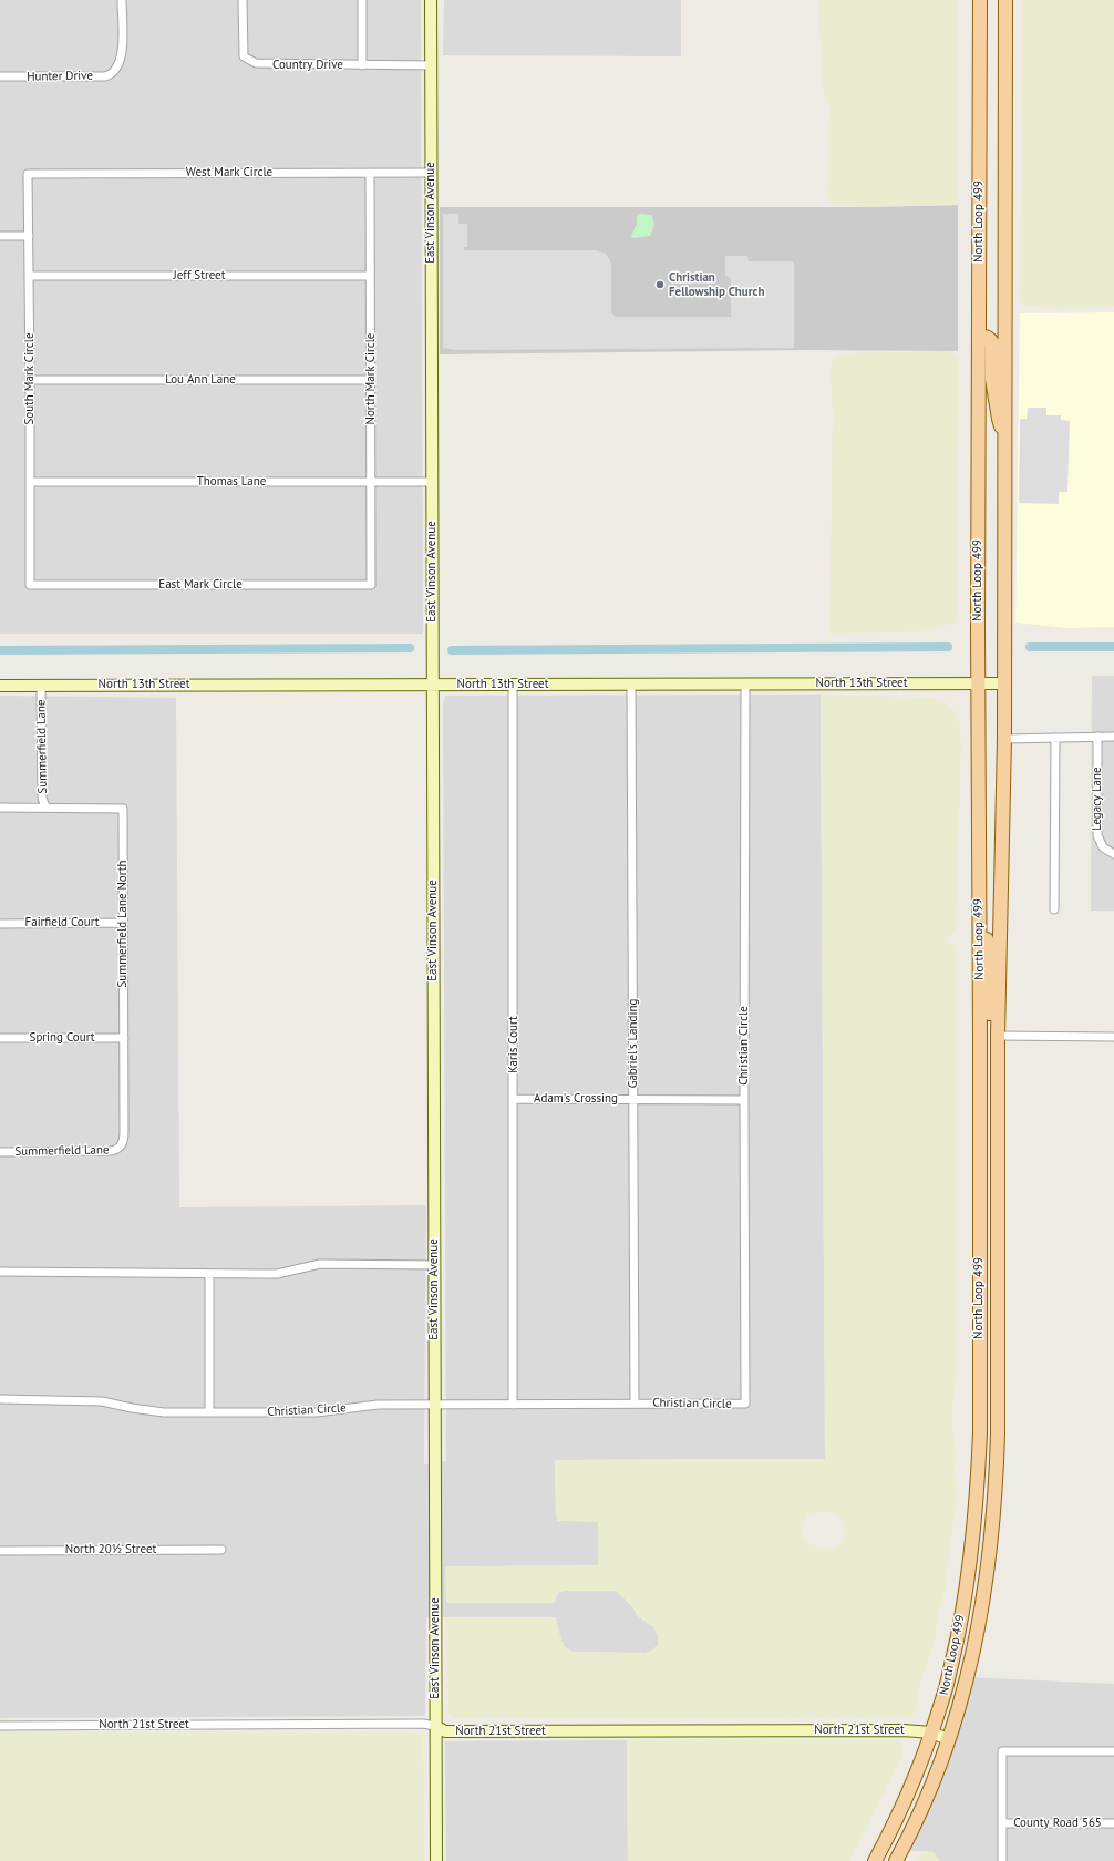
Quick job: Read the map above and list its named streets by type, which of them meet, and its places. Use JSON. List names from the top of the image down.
{
  "streets": {
    "main road": ["North Loop 499"],
    "street": [
      "Country Drive",
      "Hunter Drive",
      "West Mark Circle",
      "East Vinson Avenue",
      "Jeff Street",
      "South Mark Circle",
      "North Mark Circle",
      "Lou Ann Lane",
      "Thomas Lane",
      "East Mark Circle",
      "North 13th Street",
      "Summerfield Lane",
      "Legacy Lane",
      "Fairfield Court",
      "Summerfield Lane North",
      "Spring Court",
      "Gabriel's Landing",
      "Karis Court",
      "Christian Circle",
      "Adam's Crossing",
      "North 20½ Street",
      "North 21st Street",
      "County Road 565"
    ]
  },
  "crossings": [
    ["Country Drive", "East Vinson Avenue"],
    ["West Mark Circle", "East Vinson Avenue"],
    ["West Mark Circle", "South Mark Circle"],
    ["West Mark Circle", "North Mark Circle"],
    ["East Vinson Avenue", "Thomas Lane"],
    ["East Vinson Avenue", "North 13th Street"],
    ["East Vinson Avenue", "Christian Circle"],
    ["East Vinson Avenue", "North 21st Street"],
    ["North Loop 499", "North 13th Street"],
    ["North Loop 499", "North 21st Street"],
    ["Jeff Street", "South Mark Circle"],
    ["Jeff Street", "North Mark Circle"],
    ["South Mark Circle", "Lou Ann Lane"],
    ["South Mark Circle", "Thomas Lane"],
    ["South Mark Circle", "East Mark Circle"],
    ["North Mark Circle", "Lou Ann Lane"],
    ["North Mark Circle", "Thomas Lane"],
    ["North Mark Circle", "East Mark Circle"],
    ["North 13th Street", "Summerfield Lane"],
    ["North 13th Street", "Gabriel's Landing"],
    ["North 13th Street", "Karis Court"],
    ["North 13th Street", "Christian Circle"],
    ["Summerfield Lane", "Summerfield Lane North"],
    ["Summerfield Lane", "Spring Court"],
    ["Fairfield Court", "Summerfield Lane North"],
    ["Summerfield Lane North", "Spring Court"],
    ["Gabriel's Landing", "Christian Circle"],
    ["Gabriel's Landing", "Adam's Crossing"],
    ["Karis Court", "Christian Circle"],
    ["Karis Court", "Adam's Crossing"],
    ["Christian Circle", "Adam's Crossing"]
  ],
  "places": ["Christian Fellowship Church"]
}
